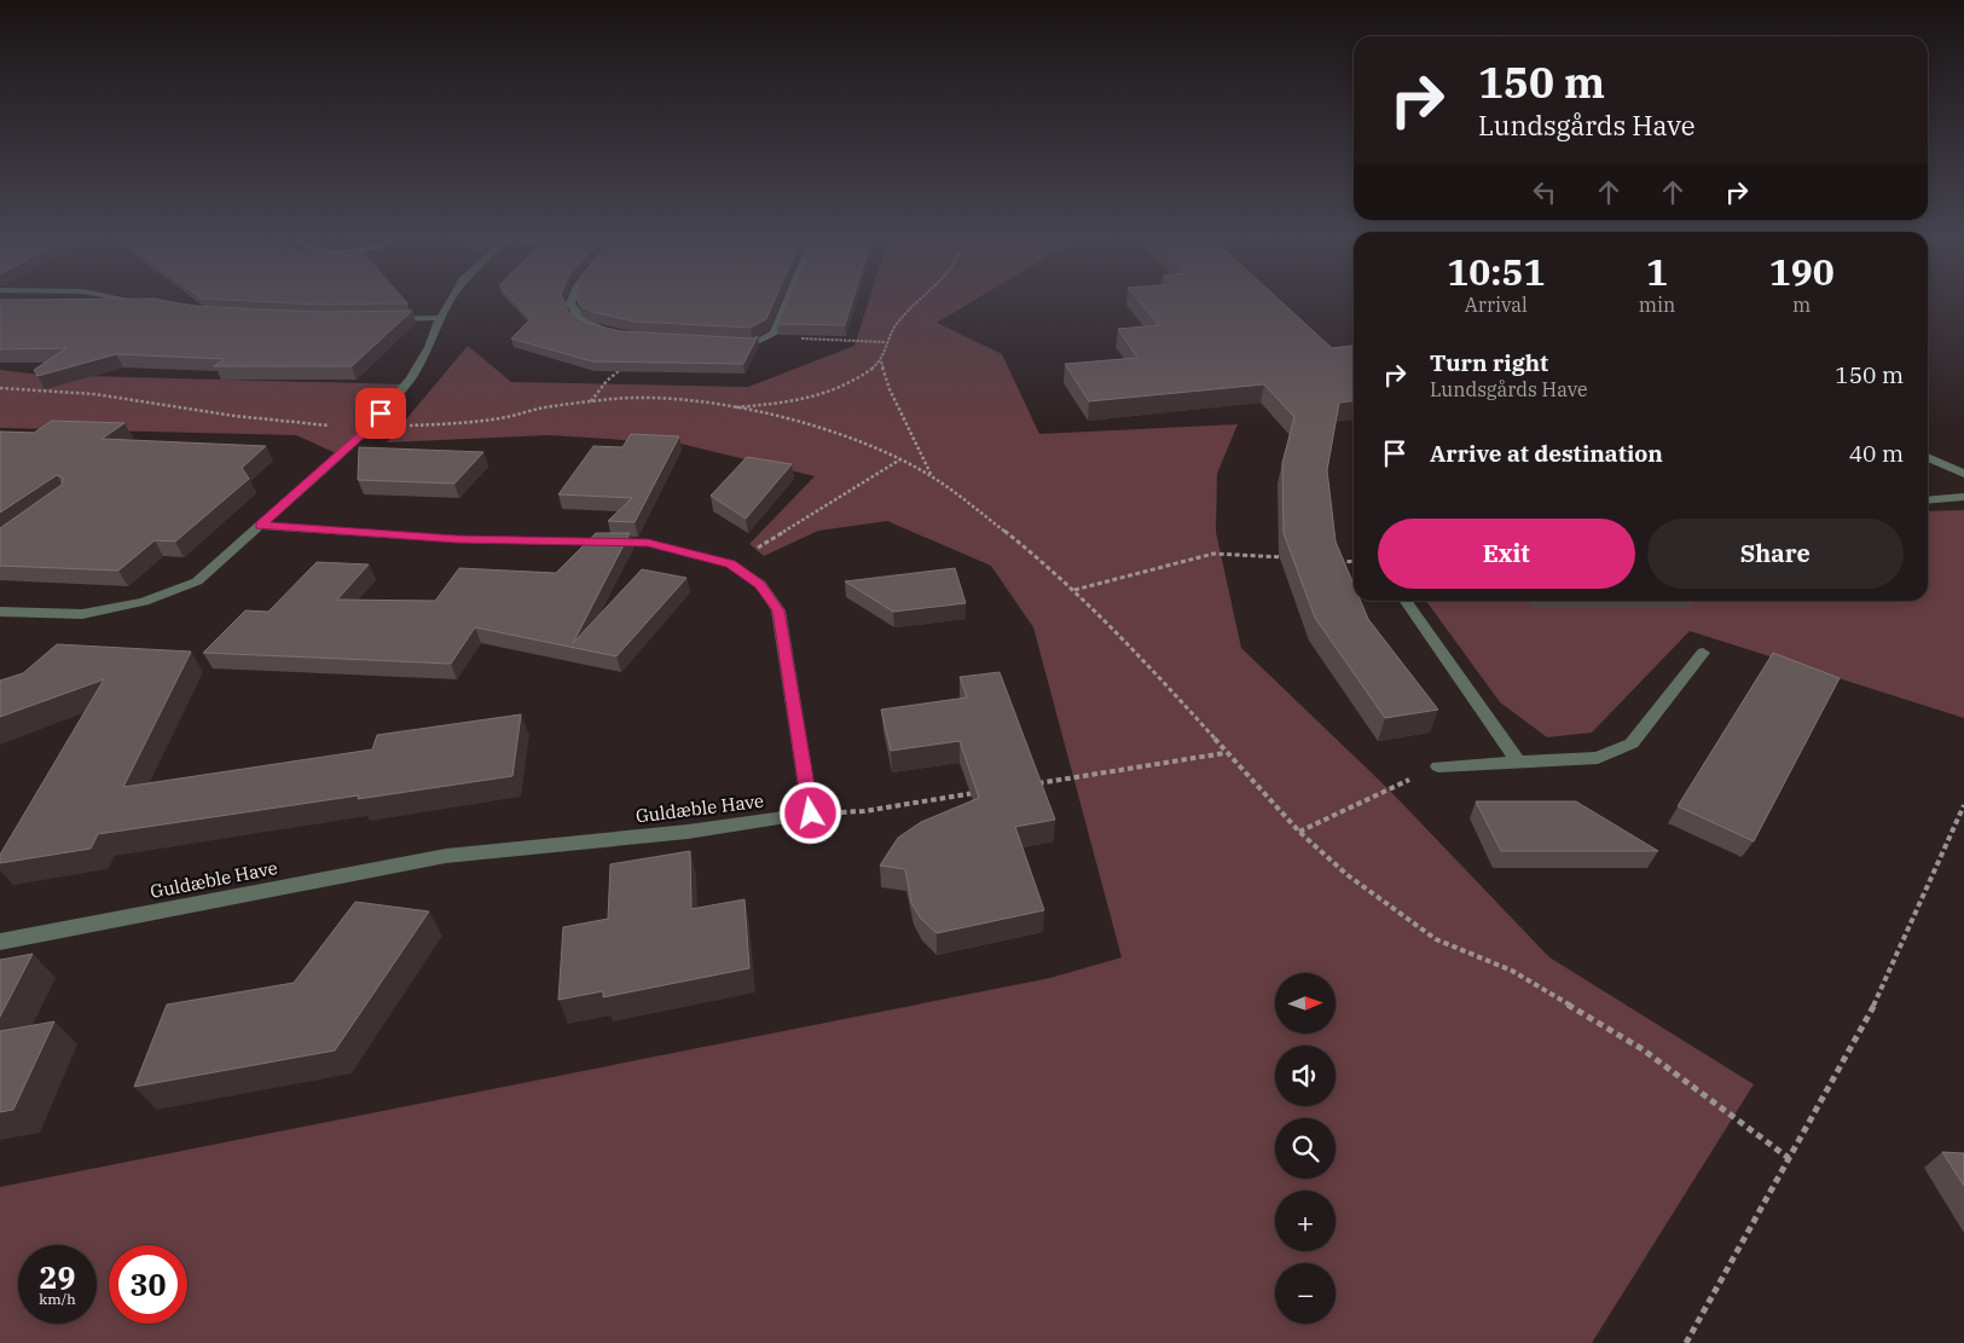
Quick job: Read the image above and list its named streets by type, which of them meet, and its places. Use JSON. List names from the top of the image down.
{
  "streets": {
    "street": ["Guldæble Have"]
  },
  "north": "right",
  "page": {
    "turn": ["150 m", "Lundsgårds Have"],
    "eta": [
      "10:51",
      "Arrival",
      "1",
      "min",
      "190",
      "m"
    ],
    "list": [
      {
        "name": "Turn right",
        "note": "Lundsgårds Have",
        "value": "150 m"
      },
      {
        "name": "Arrive at destination",
        "value": "40 m"
      }
    ],
    "buttons": ["Exit", "Share"],
    "map_buttons": ["+", "−"],
    "speed": "29 km/h",
    "limit": "30"
  }
}
